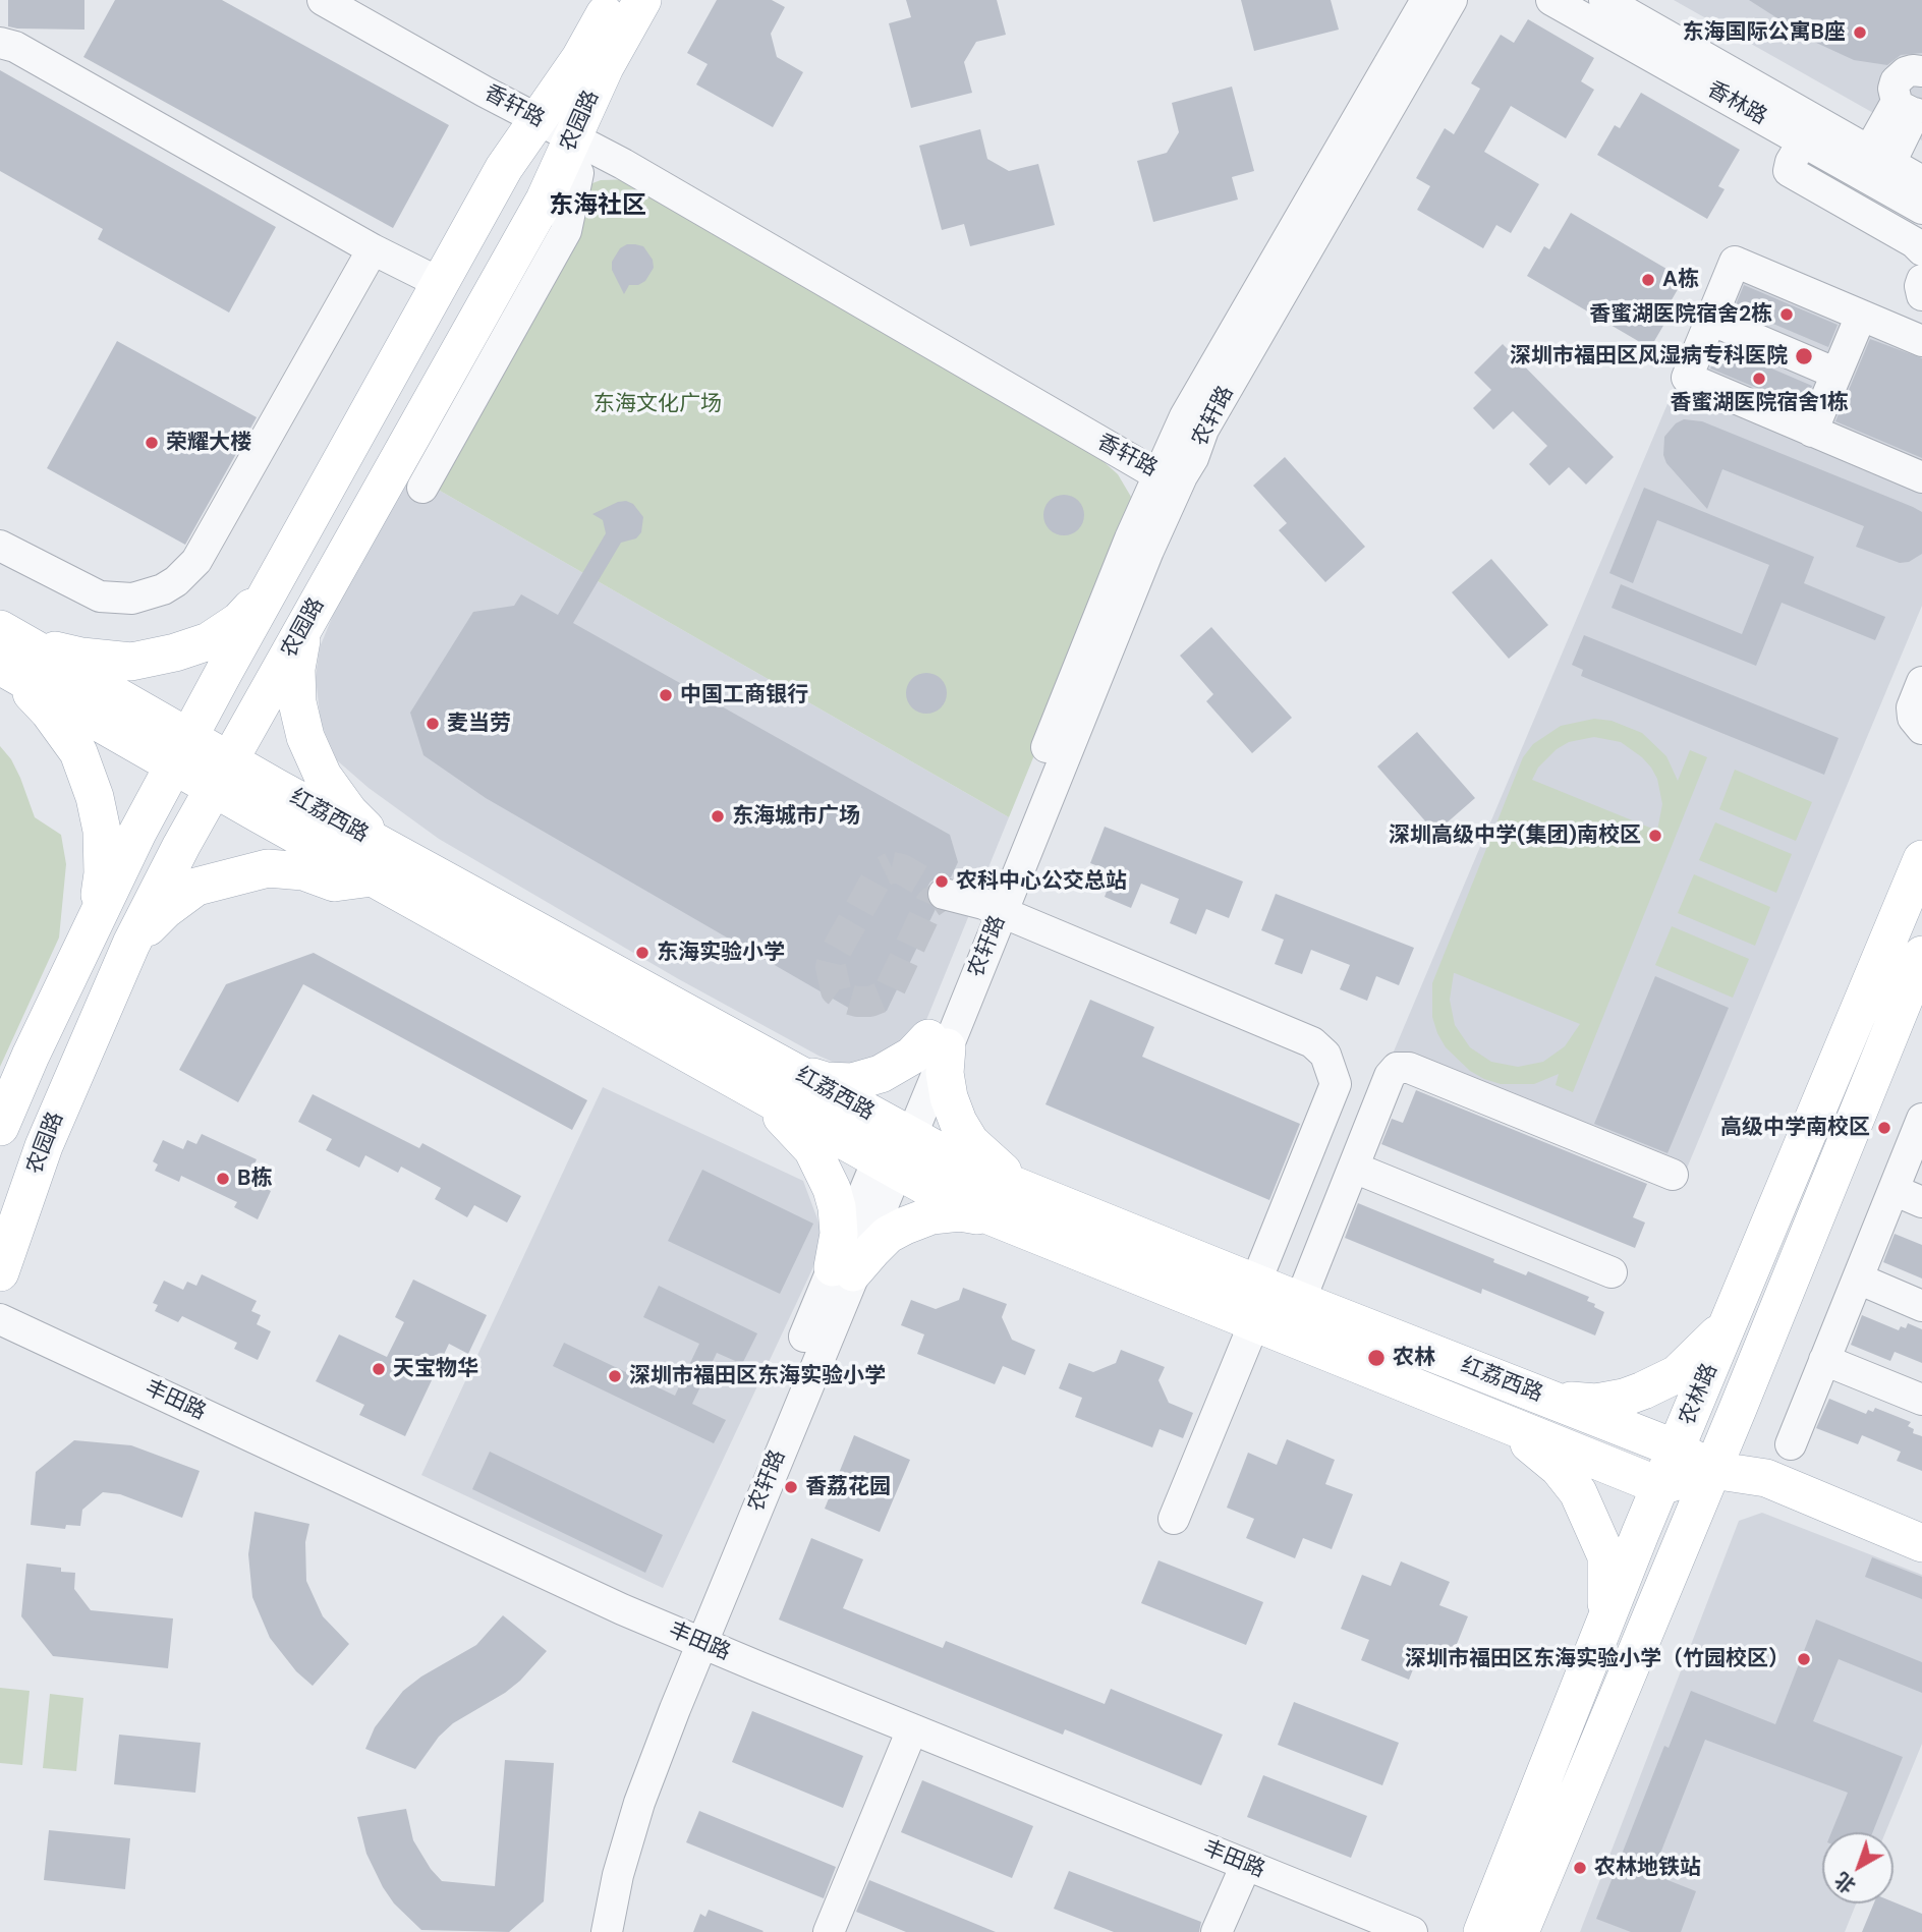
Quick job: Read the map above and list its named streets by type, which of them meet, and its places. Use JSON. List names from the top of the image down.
{
  "streets": {
    "main road": ["农园路", "红荔西路", "农林路"],
    "street": [
      "香林路",
      "香轩路",
      "农轩路",
      "丰田路"
    ]
  },
  "crossings": [
    ["香轩路", "农园路"],
    ["香轩路", "农轩路"],
    ["农园路", "红荔西路"],
    ["农轩路", "红荔西路"],
    ["农轩路", "丰田路"],
    ["红荔西路", "农林路"]
  ],
  "districts": ["东海社区"],
  "parks": ["东海文化广场"],
  "places": [
    "东海国际公寓B座",
    "A栋",
    "香蜜湖医院宿舍2栋",
    "深圳市福田区风湿病专科医院",
    "香蜜湖医院宿舍1栋",
    "荣耀大楼",
    "中国工商银行",
    "麦当劳",
    "东海城市广场",
    "深圳高级中学(集团)南校区",
    "农科中心公交总站",
    "东海实验小学",
    "高级中学南校区",
    "B栋",
    "农林",
    "天宝物华",
    "深圳市福田区东海实验小学",
    "香荔花园",
    "深圳市福田区东海实验小学（竹园校区）",
    "农林地铁站"
  ],
  "north": "bottom left"
}
